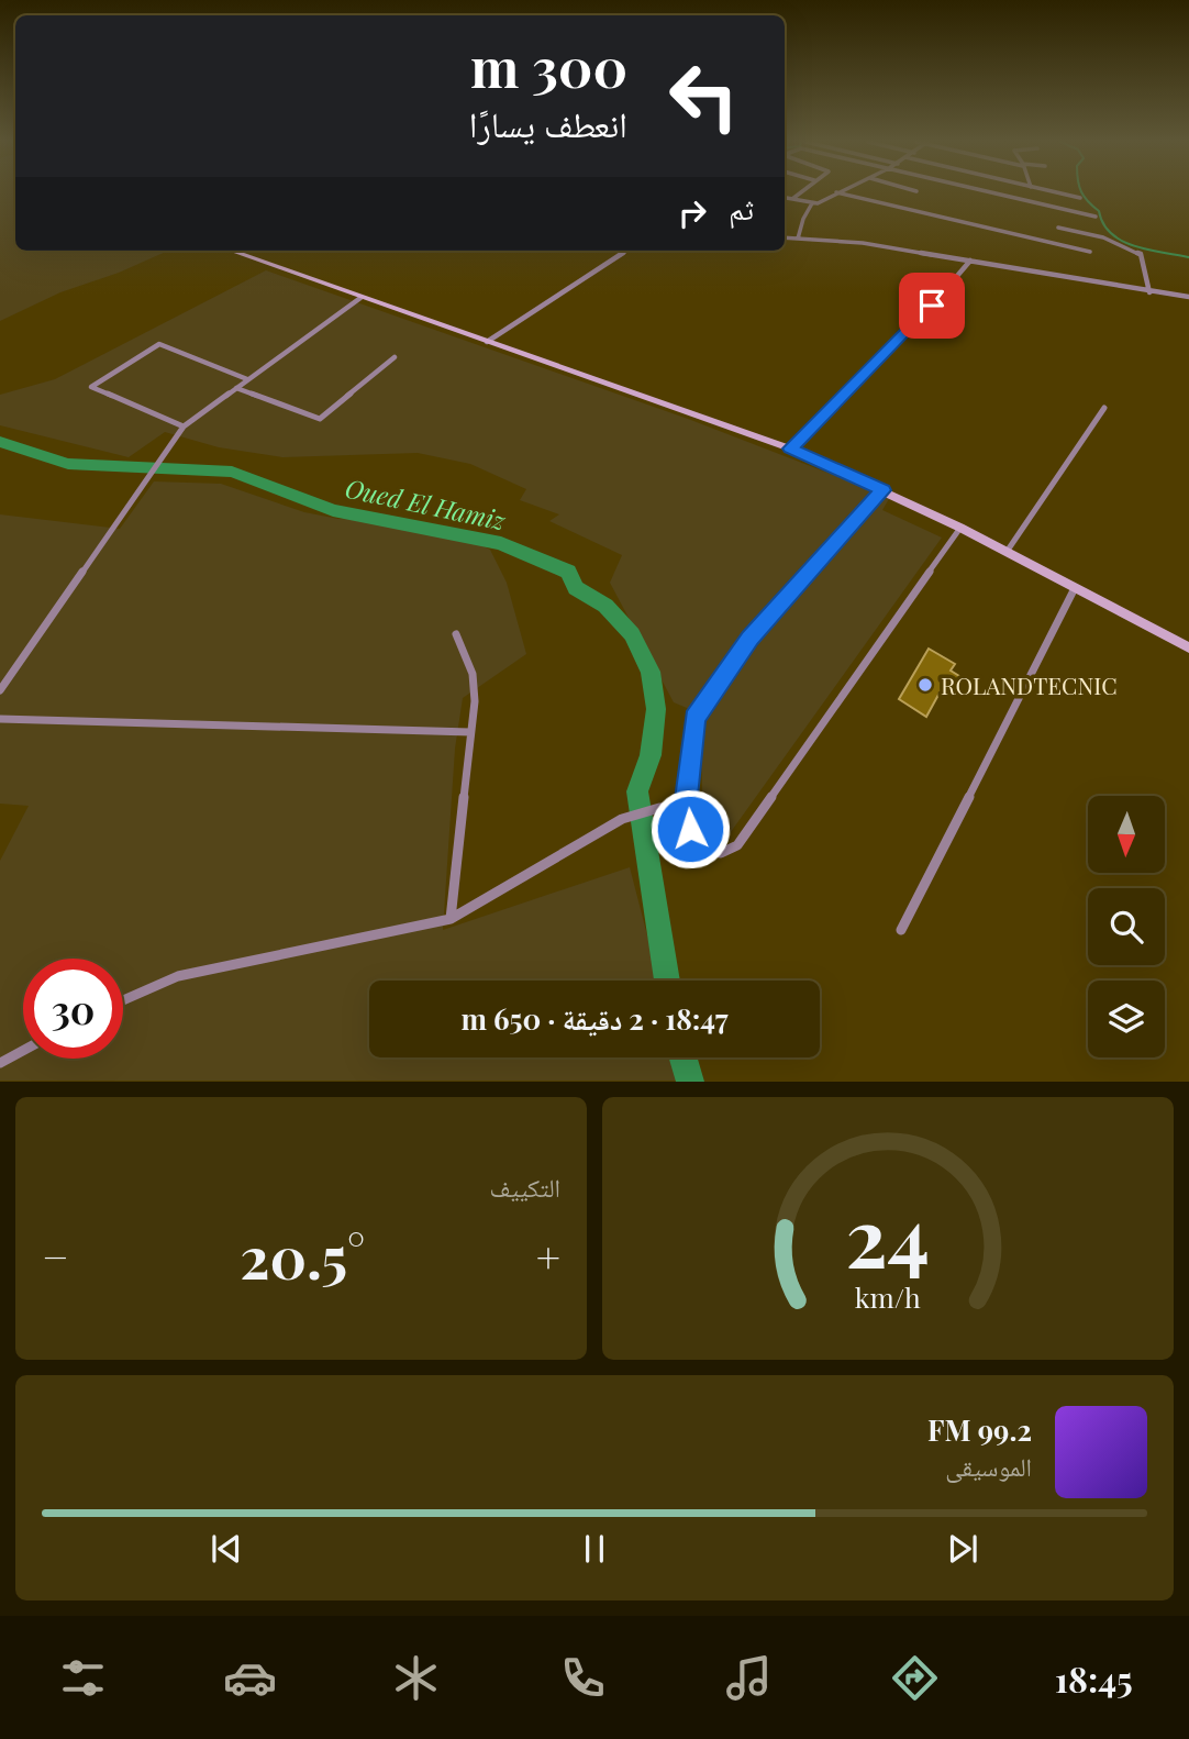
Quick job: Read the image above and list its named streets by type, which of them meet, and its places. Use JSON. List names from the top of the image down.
{
  "water": ["Oued El Hamiz"],
  "places": ["ROLANDTECNIC"],
  "north": "bottom",
  "page": {
    "turn": ["300 m", "انعطف يسارًا"],
    "then": "ثم",
    "limit": "30",
    "trip": "18:47 · 2 دقيقة · 650 m",
    "tile": "التكييف",
    "heat": ["−", "20.5°", "+"],
    "song": ["99.2 FM", "الموسيقى"],
    "tabs": "18:45",
    "gauge": ["24", "km/h"]
  }
}
